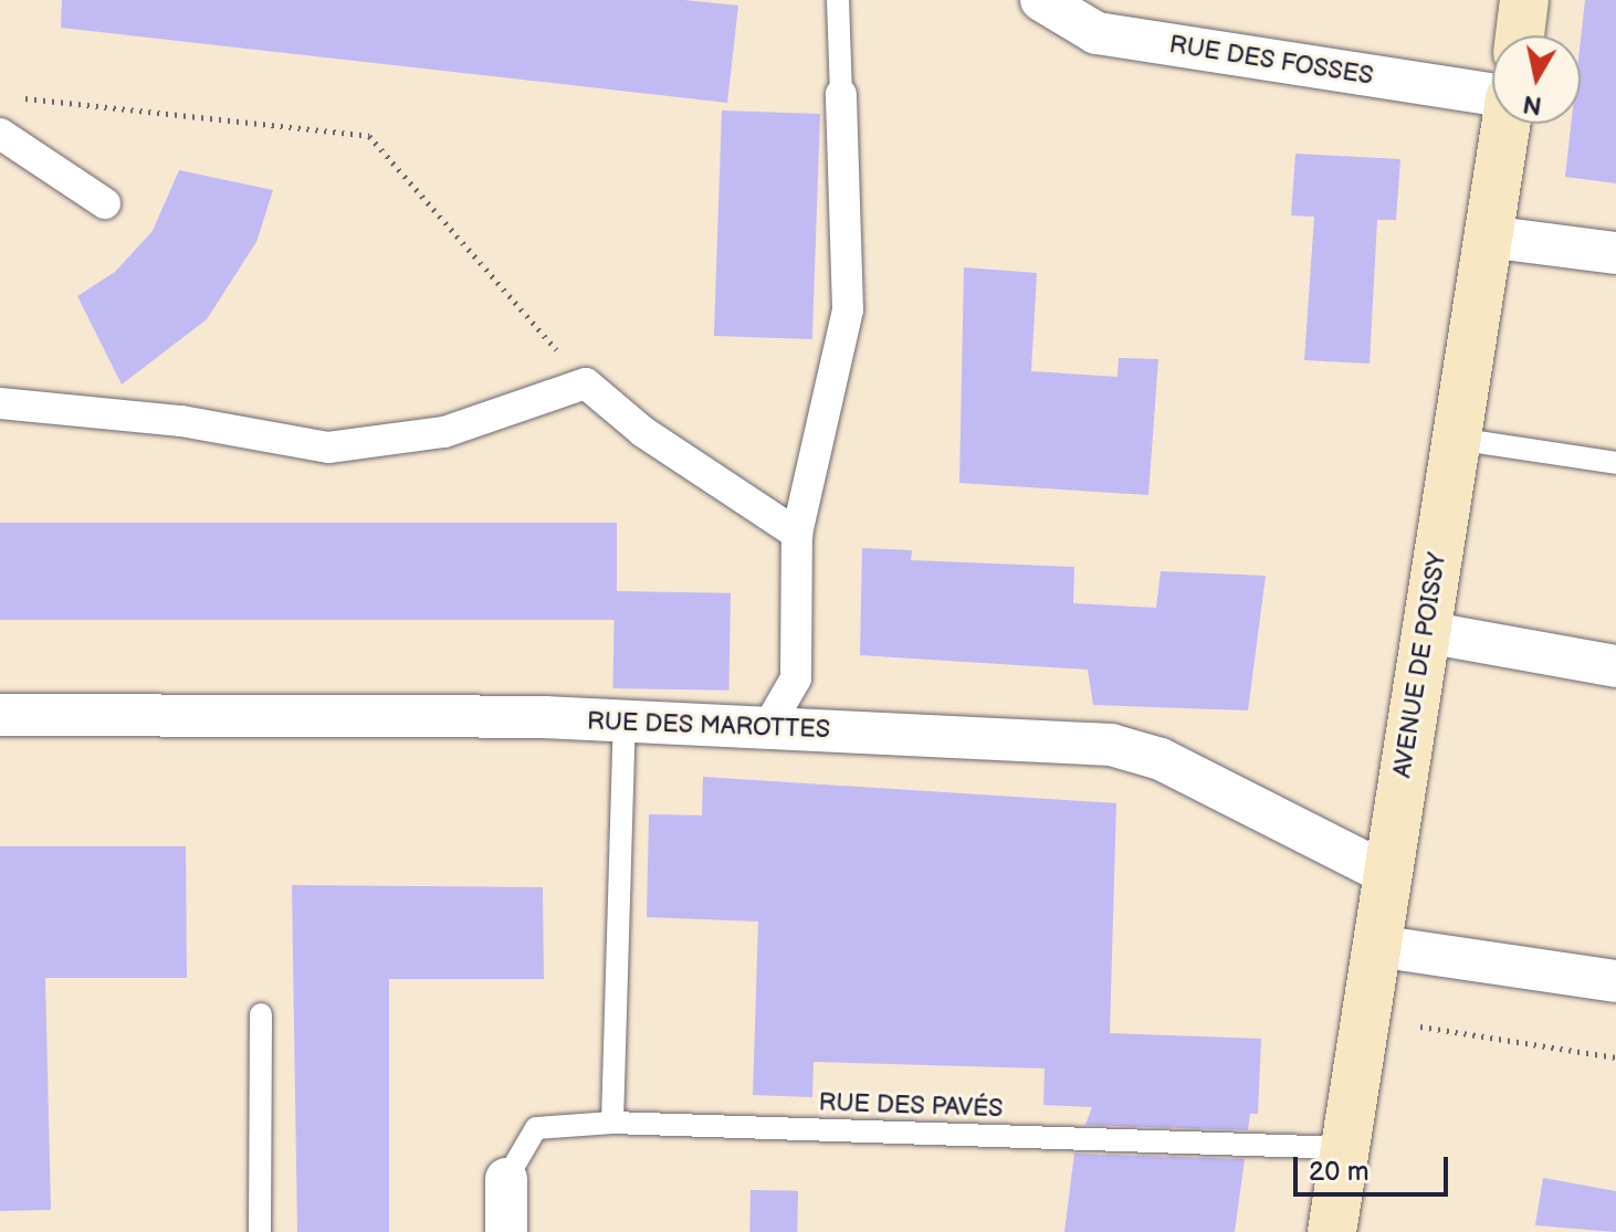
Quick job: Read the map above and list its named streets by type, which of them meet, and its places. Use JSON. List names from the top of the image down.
{
  "streets": {
    "main road": ["AVENUE DE POISSY"],
    "street": ["RUE DES FOSSES", "RUE DES MAROTTES"],
    "lane": ["RUE DES PAVÉS"]
  },
  "crossings": [
    ["AVENUE DE POISSY", "RUE DES MAROTTES"],
    ["AVENUE DE POISSY", "RUE DES PAVÉS"]
  ],
  "scale_bar": "20 m",
  "north": "bottom"
}
